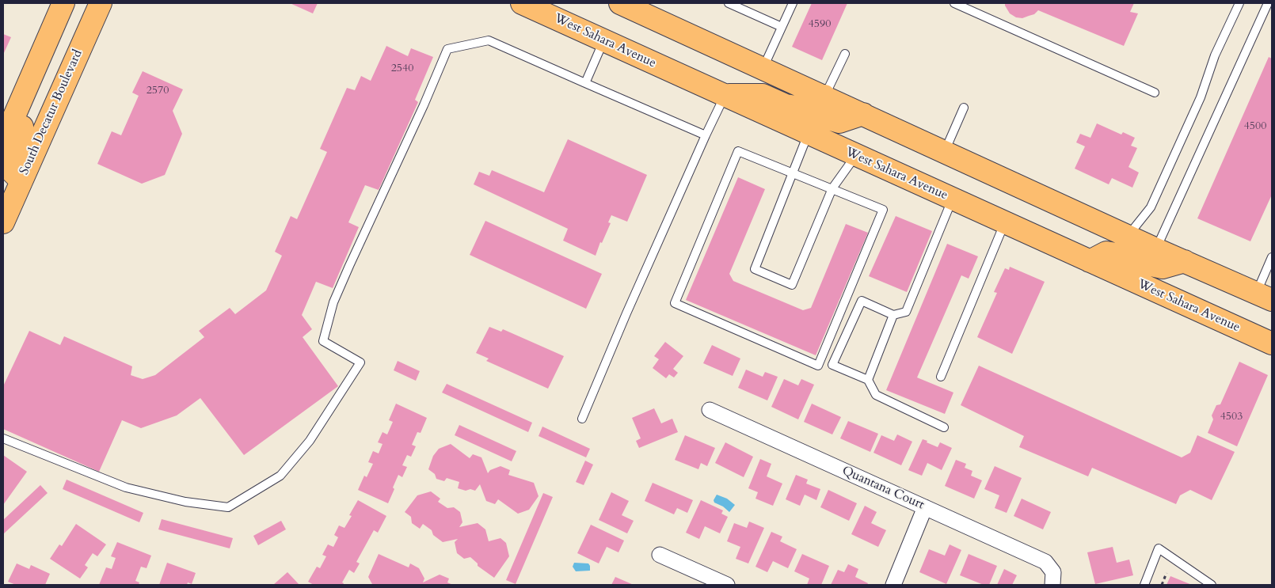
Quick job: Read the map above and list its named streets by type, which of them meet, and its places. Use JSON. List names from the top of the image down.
{
  "streets": {
    "main road": ["West Sahara Avenue", "South Decatur Boulevard"],
    "street": ["Quantana Court"]
  },
  "house_numbers": [
    "4590",
    "2540",
    "2570",
    "4500",
    "4503"
  ]
}
